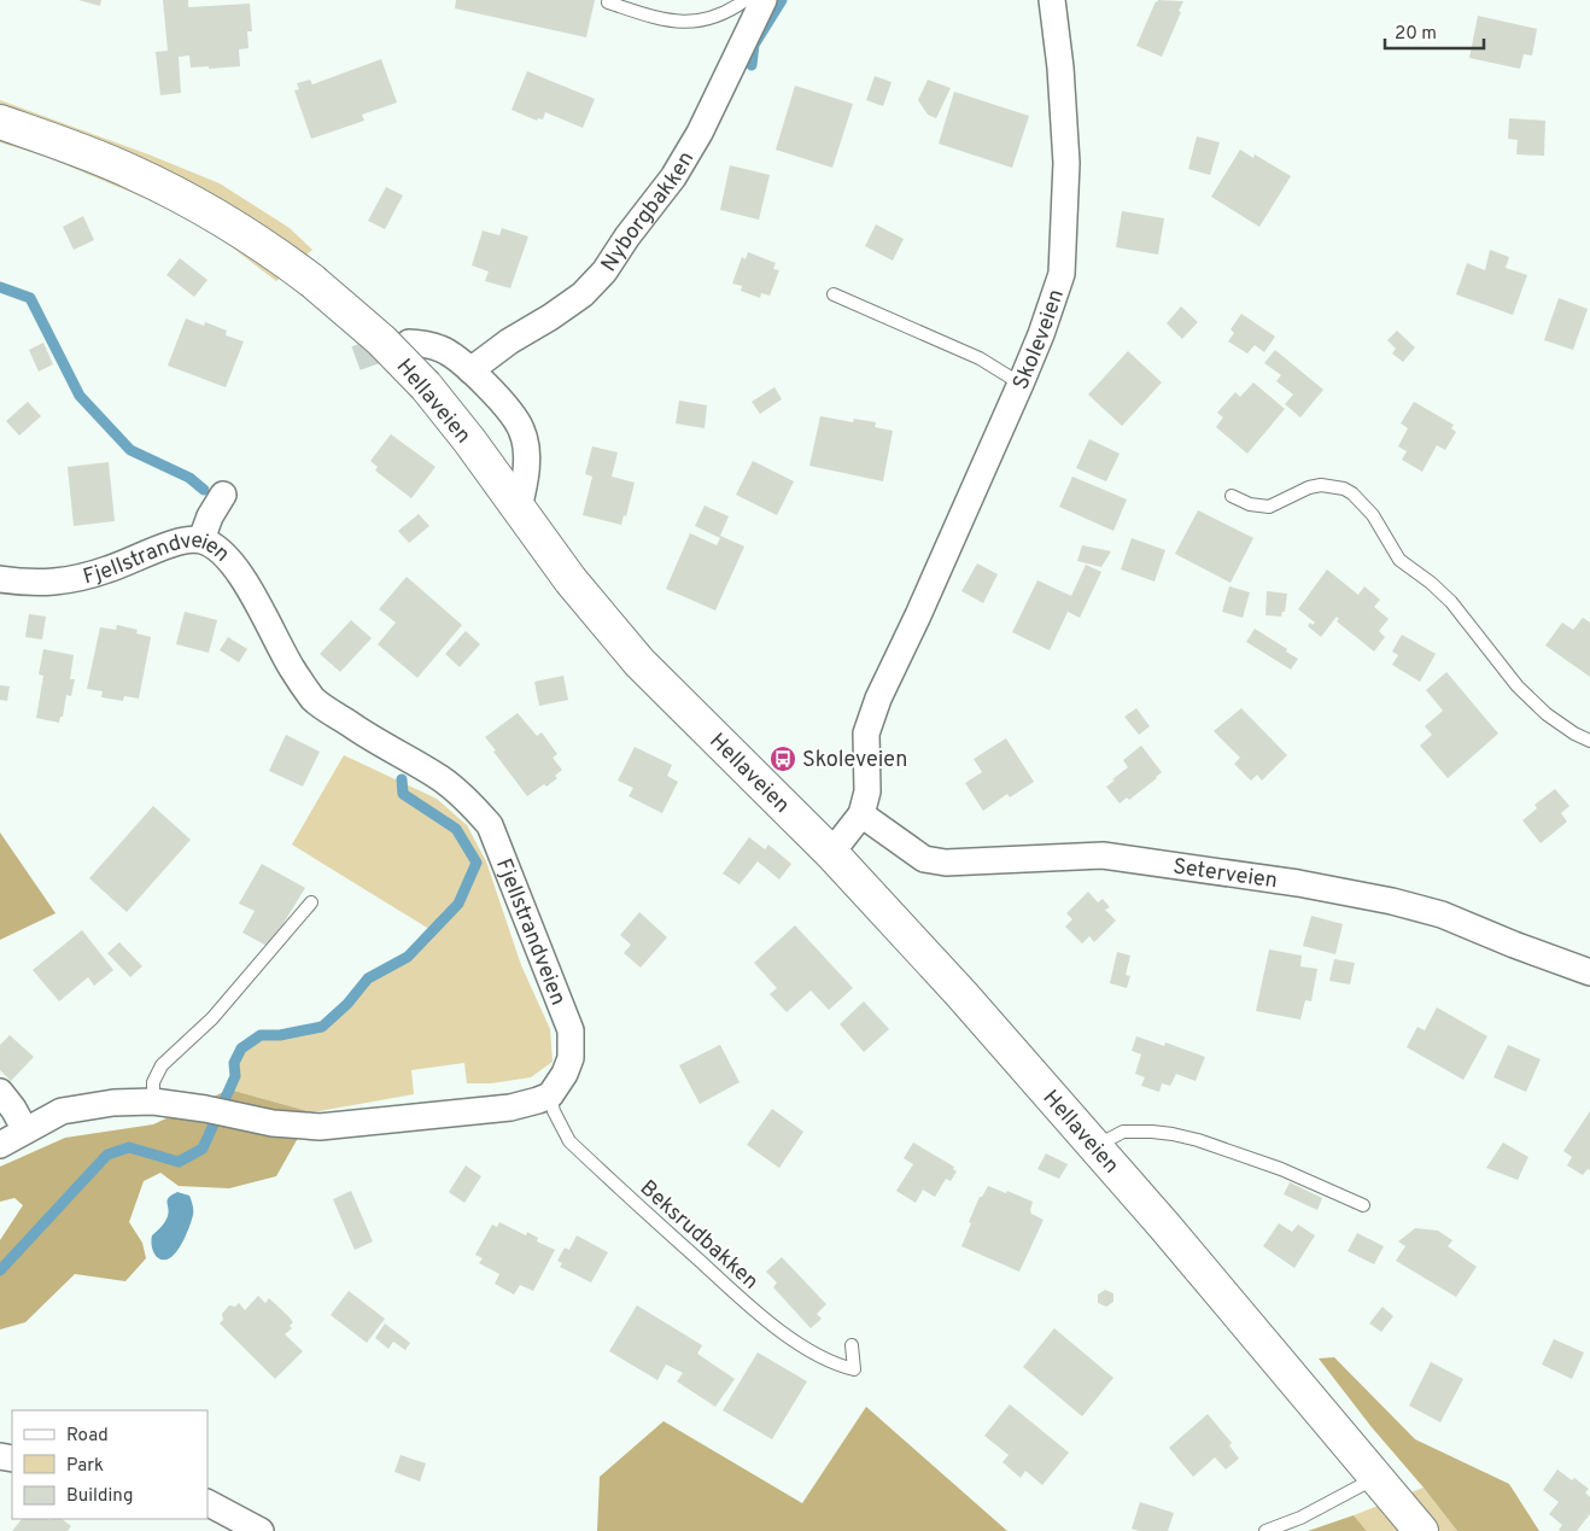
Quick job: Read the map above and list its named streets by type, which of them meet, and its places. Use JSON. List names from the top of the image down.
{
  "streets": {
    "main road": ["Hellaveien"],
    "street": [
      "Nyborgbakken",
      "Skoleveien",
      "Fjellstrandveien",
      "Seterveien"
    ],
    "lane": ["Beksrudbakken"]
  },
  "crossings": [
    ["Skoleveien", "Hellaveien"],
    ["Skoleveien", "Seterveien"],
    ["Fjellstrandveien", "Beksrudbakken"]
  ],
  "places": {
    "bus stop": ["Skoleveien"]
  },
  "legend": ["Road", "Park", "Building"],
  "scale_bar": "20 m"
}
